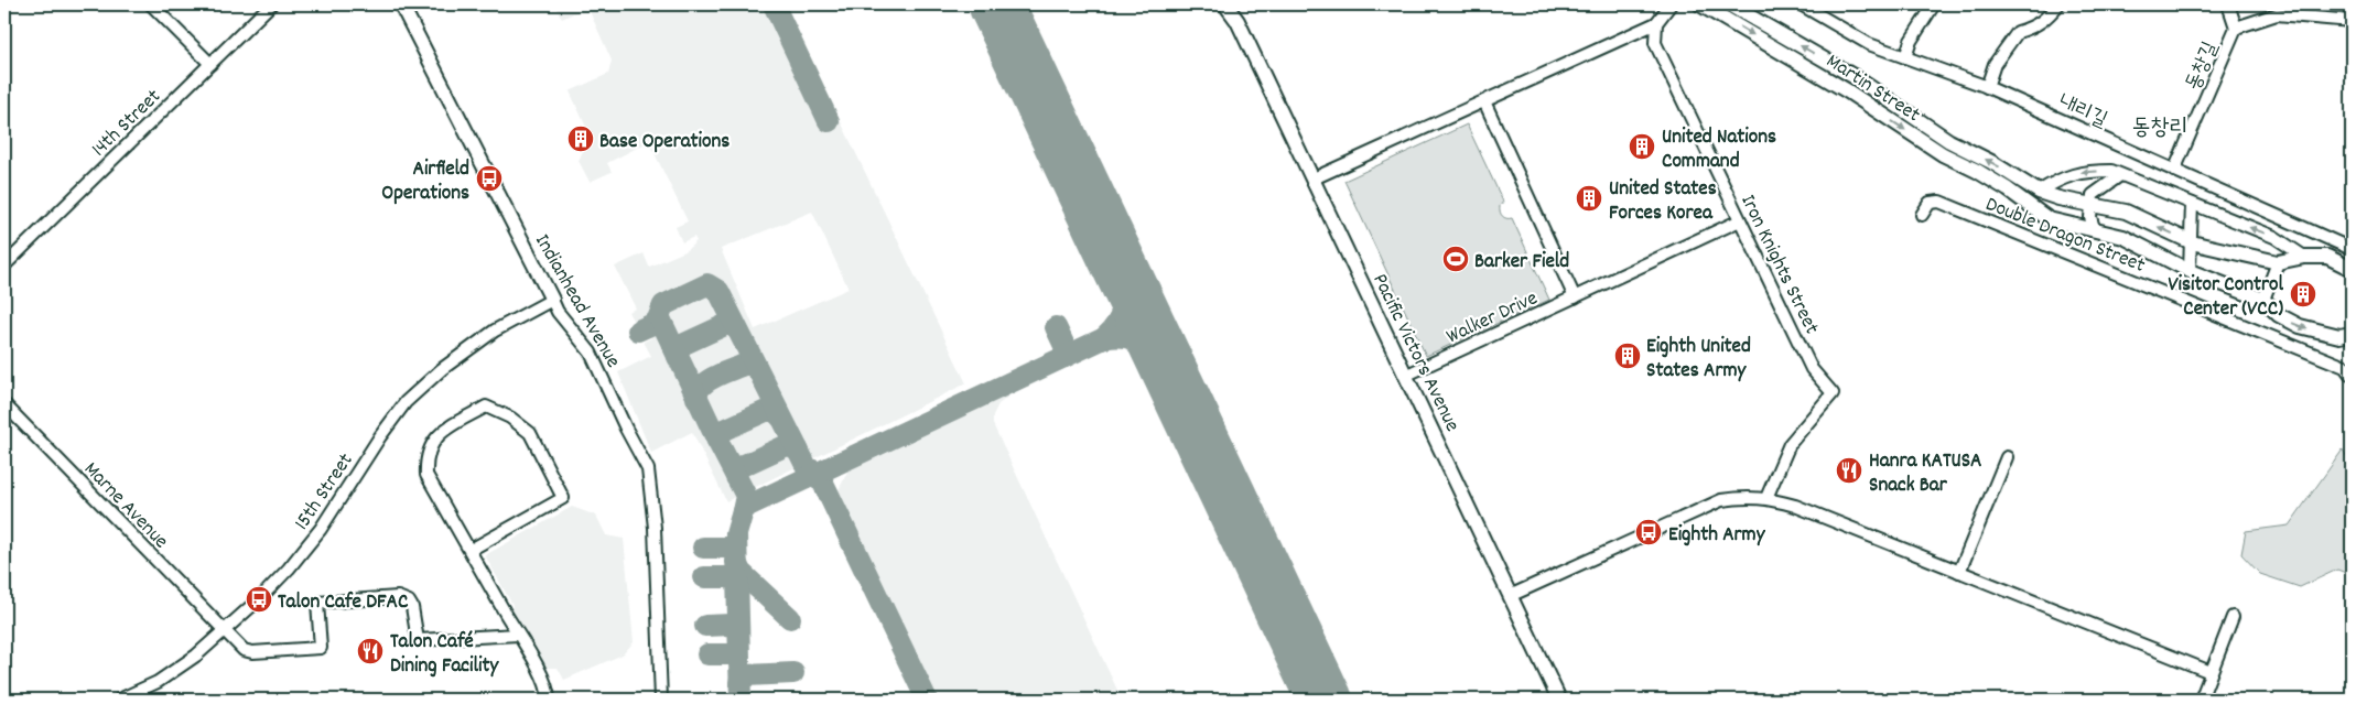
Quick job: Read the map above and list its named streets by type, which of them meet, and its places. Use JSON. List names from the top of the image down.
{
  "streets": {
    "main road": ["Martin Street", "Indianhead Avenue", "Pacific Victors Avenue"],
    "street": [
      "동창길",
      "내리길",
      "14th Street",
      "Double Dragon Street",
      "Iron Knights Street",
      "Walker Drive",
      "15th Street",
      "Marne Avenue"
    ]
  },
  "crossings": [
    ["동창길", "내리길"],
    ["Iron Knights Street", "Walker Drive"],
    ["Indianhead Avenue", "15th Street"],
    ["Walker Drive", "Pacific Victors Avenue"],
    ["15th Street", "Marne Avenue"]
  ],
  "districts": ["동창리"],
  "places": {
    "building": [
      "Base Operations",
      "United Nations Command",
      "United States Forces Korea",
      "Visitor Control Center (VCC)",
      "Eighth United States Army"
    ],
    "bus stop": ["Airfield Operations", "Eighth Army", "Talon Cafe DFAC"],
    "sports": ["Barker Field"],
    "restaurant": ["Hanra KATUSA Snack Bar", "Talon Café Dining Facility"]
  }
}
